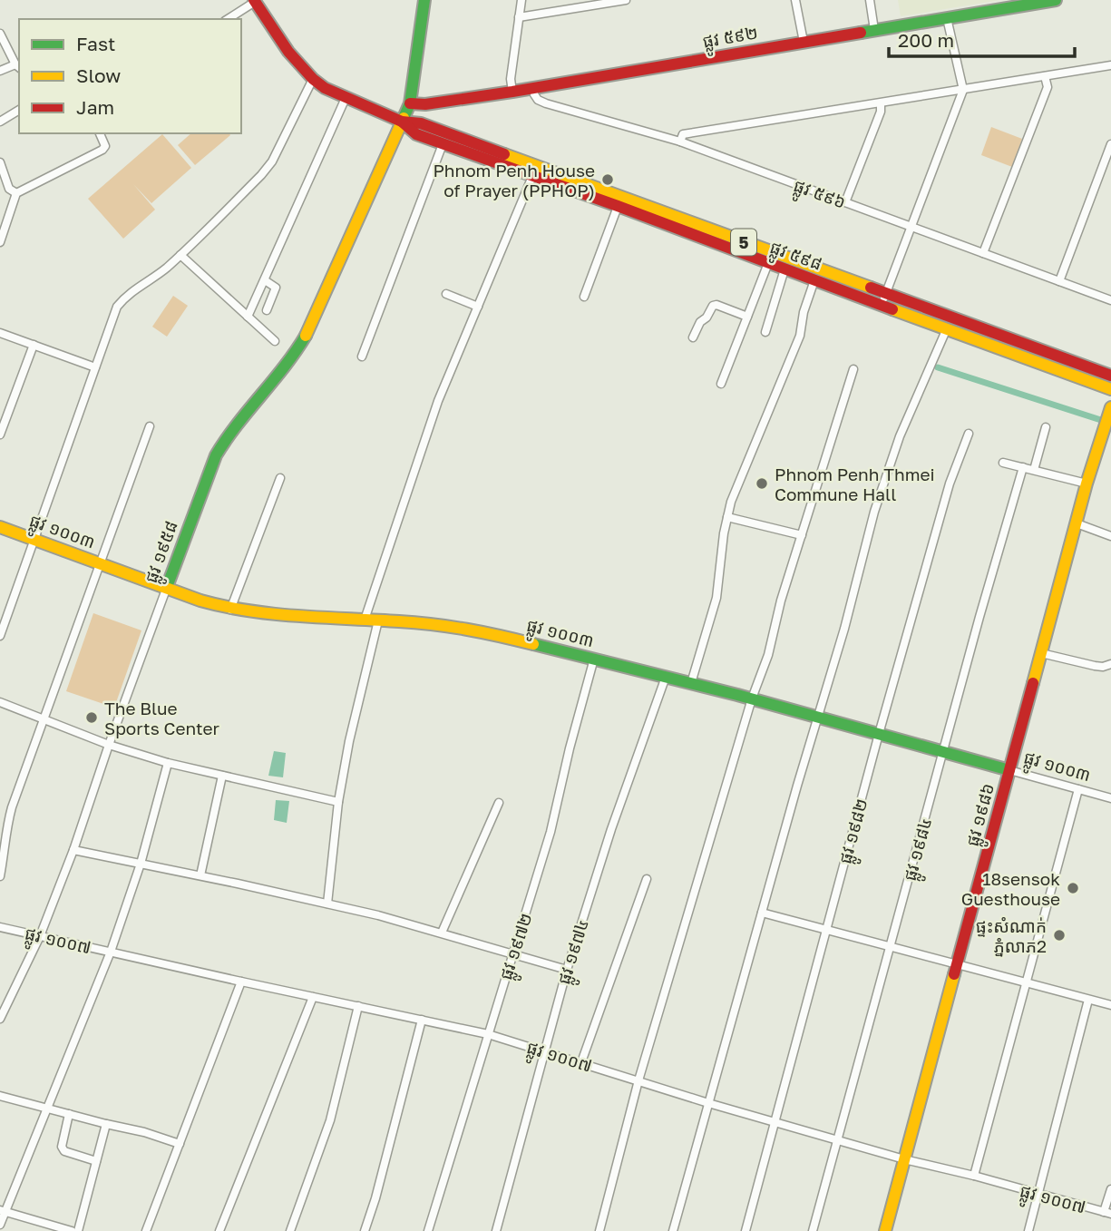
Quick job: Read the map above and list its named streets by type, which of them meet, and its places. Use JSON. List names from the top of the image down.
{
  "streets": {
    "main road": [
      "ផ្លូវ ៥៩២",
      "5",
      "ផ្លូវ ៥៩៨",
      "ផ្លូវ ១០០៣",
      "ផ្លូវ ១៩៥៨",
      "ផ្លូវ ១៩៨៦"
    ],
    "street": [
      "ផ្លូវ ៥៩៦",
      "ផ្លូវ ១៩៨២",
      "ផ្លូវ ១៩៨៤",
      "ផ្លូវ ១០០៧",
      "ផ្លូវ ១៩៧២",
      "ផ្លូវ ១៩៧៤"
    ]
  },
  "crossings": [
    ["ផ្លូវ ៥៩២", "ផ្លូវ ៥៩៦"],
    ["ផ្លូវ ៥៩២", "ផ្លូវ ១៩៥៨"],
    ["ផ្លូវ ៥៩៨", "ផ្លូវ ១៩៥៨"],
    ["ផ្លូវ ១០០៣", "ផ្លូវ ១៩៥៨"],
    ["ផ្លូវ ១០០៣", "ផ្លូវ ១៩៨៦"],
    ["ផ្លូវ ១០០៣", "ផ្លូវ ១៩៨២"],
    ["ផ្លូវ ១០០៣", "ផ្លូវ ១៩៨៤"],
    ["ផ្លូវ ១០០៣", "ផ្លូវ ១៩៧២"],
    ["ផ្លូវ ១០០៣", "ផ្លូវ ១៩៧៤"],
    ["ផ្លូវ ១៩៥៨", "ផ្លូវ ១០០៧"],
    ["ផ្លូវ ១៩៨៦", "ផ្លូវ ១០០៧"],
    ["ផ្លូវ ១៩៨២", "ផ្លូវ ១០០៧"],
    ["ផ្លូវ ១៩៨៤", "ផ្លូវ ១០០៧"],
    ["ផ្លូវ ១០០៧", "ផ្លូវ ១៩៧២"],
    ["ផ្លូវ ១០០៧", "ផ្លូវ ១៩៧៤"]
  ],
  "places": [
    "Phnom Penh House of Prayer (PPHOP)",
    "Phnom Penh Thmei Commune Hall",
    "The Blue Sports Center",
    "18sensok Guesthouse",
    "ផ្ទះសំណាក់ ភ្នំលាភ2"
  ],
  "legend": ["Fast", "Slow", "Jam"],
  "scale_bar": "200 m"
}
